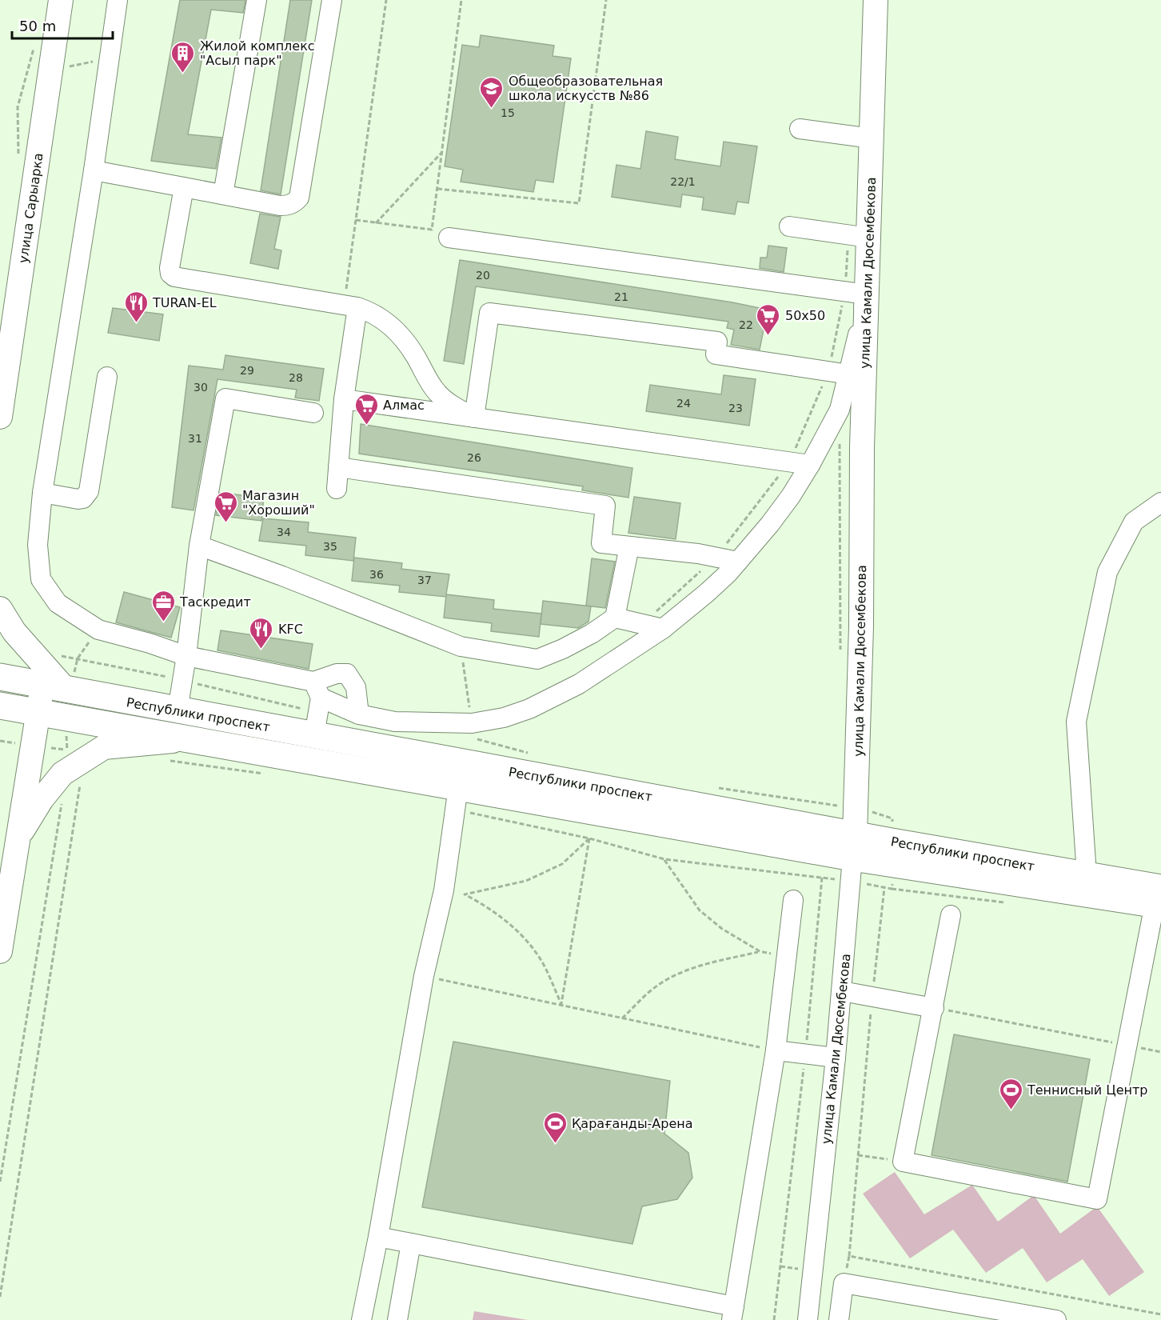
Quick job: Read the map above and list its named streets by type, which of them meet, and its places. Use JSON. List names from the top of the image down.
{
  "streets": {
    "highway": ["Республики проспект"],
    "main road": ["улица Сарыарка", "улица Камали Дюсембекова"]
  },
  "crossings": [
    ["улица Камали Дюсембекова", "Республики проспект"]
  ],
  "places": {
    "building": ["Жилой комплекс \"Асыл парк\""],
    "school or university": ["Общеобразовательная школа искусств №86"],
    "restaurant": ["TURAN-EL", "KFC"],
    "supermarket": ["50х50", "Алмас", "Магазин \"Хороший\""],
    "office": ["Таскредит"],
    "sports": ["Теннисный Центр", "Қарағанды-Арена"]
  },
  "house_numbers": [
    "15",
    "22/1",
    "20",
    "21",
    "22",
    "29",
    "28",
    "30",
    "24",
    "23",
    "31",
    "26",
    "34",
    "35",
    "36",
    "37"
  ],
  "scale_bar": "50 m"
}
